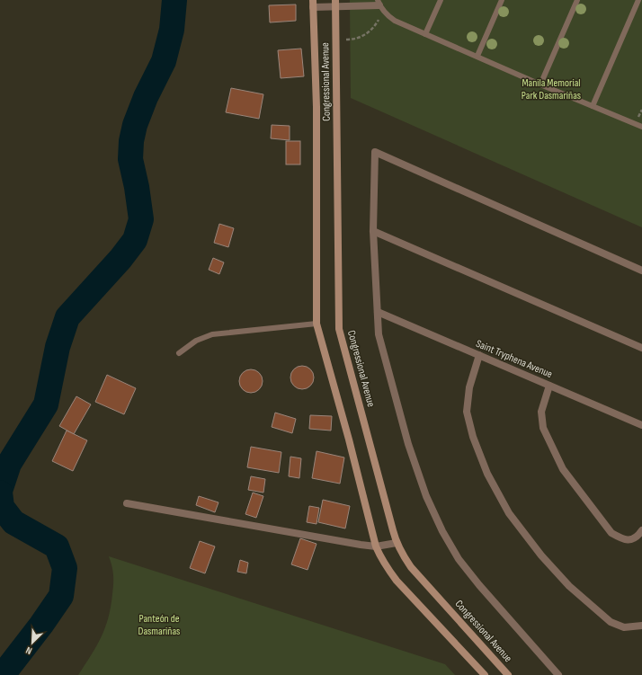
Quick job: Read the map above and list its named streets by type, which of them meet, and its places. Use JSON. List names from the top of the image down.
{
  "streets": {
    "main road": ["Congressional Avenue"],
    "street": ["Saint Tryphena Avenue"]
  },
  "parks": ["Manila Memorial Park Dasmariñas", "Panteón de Dasmariñas"],
  "north": "bottom left"
}
